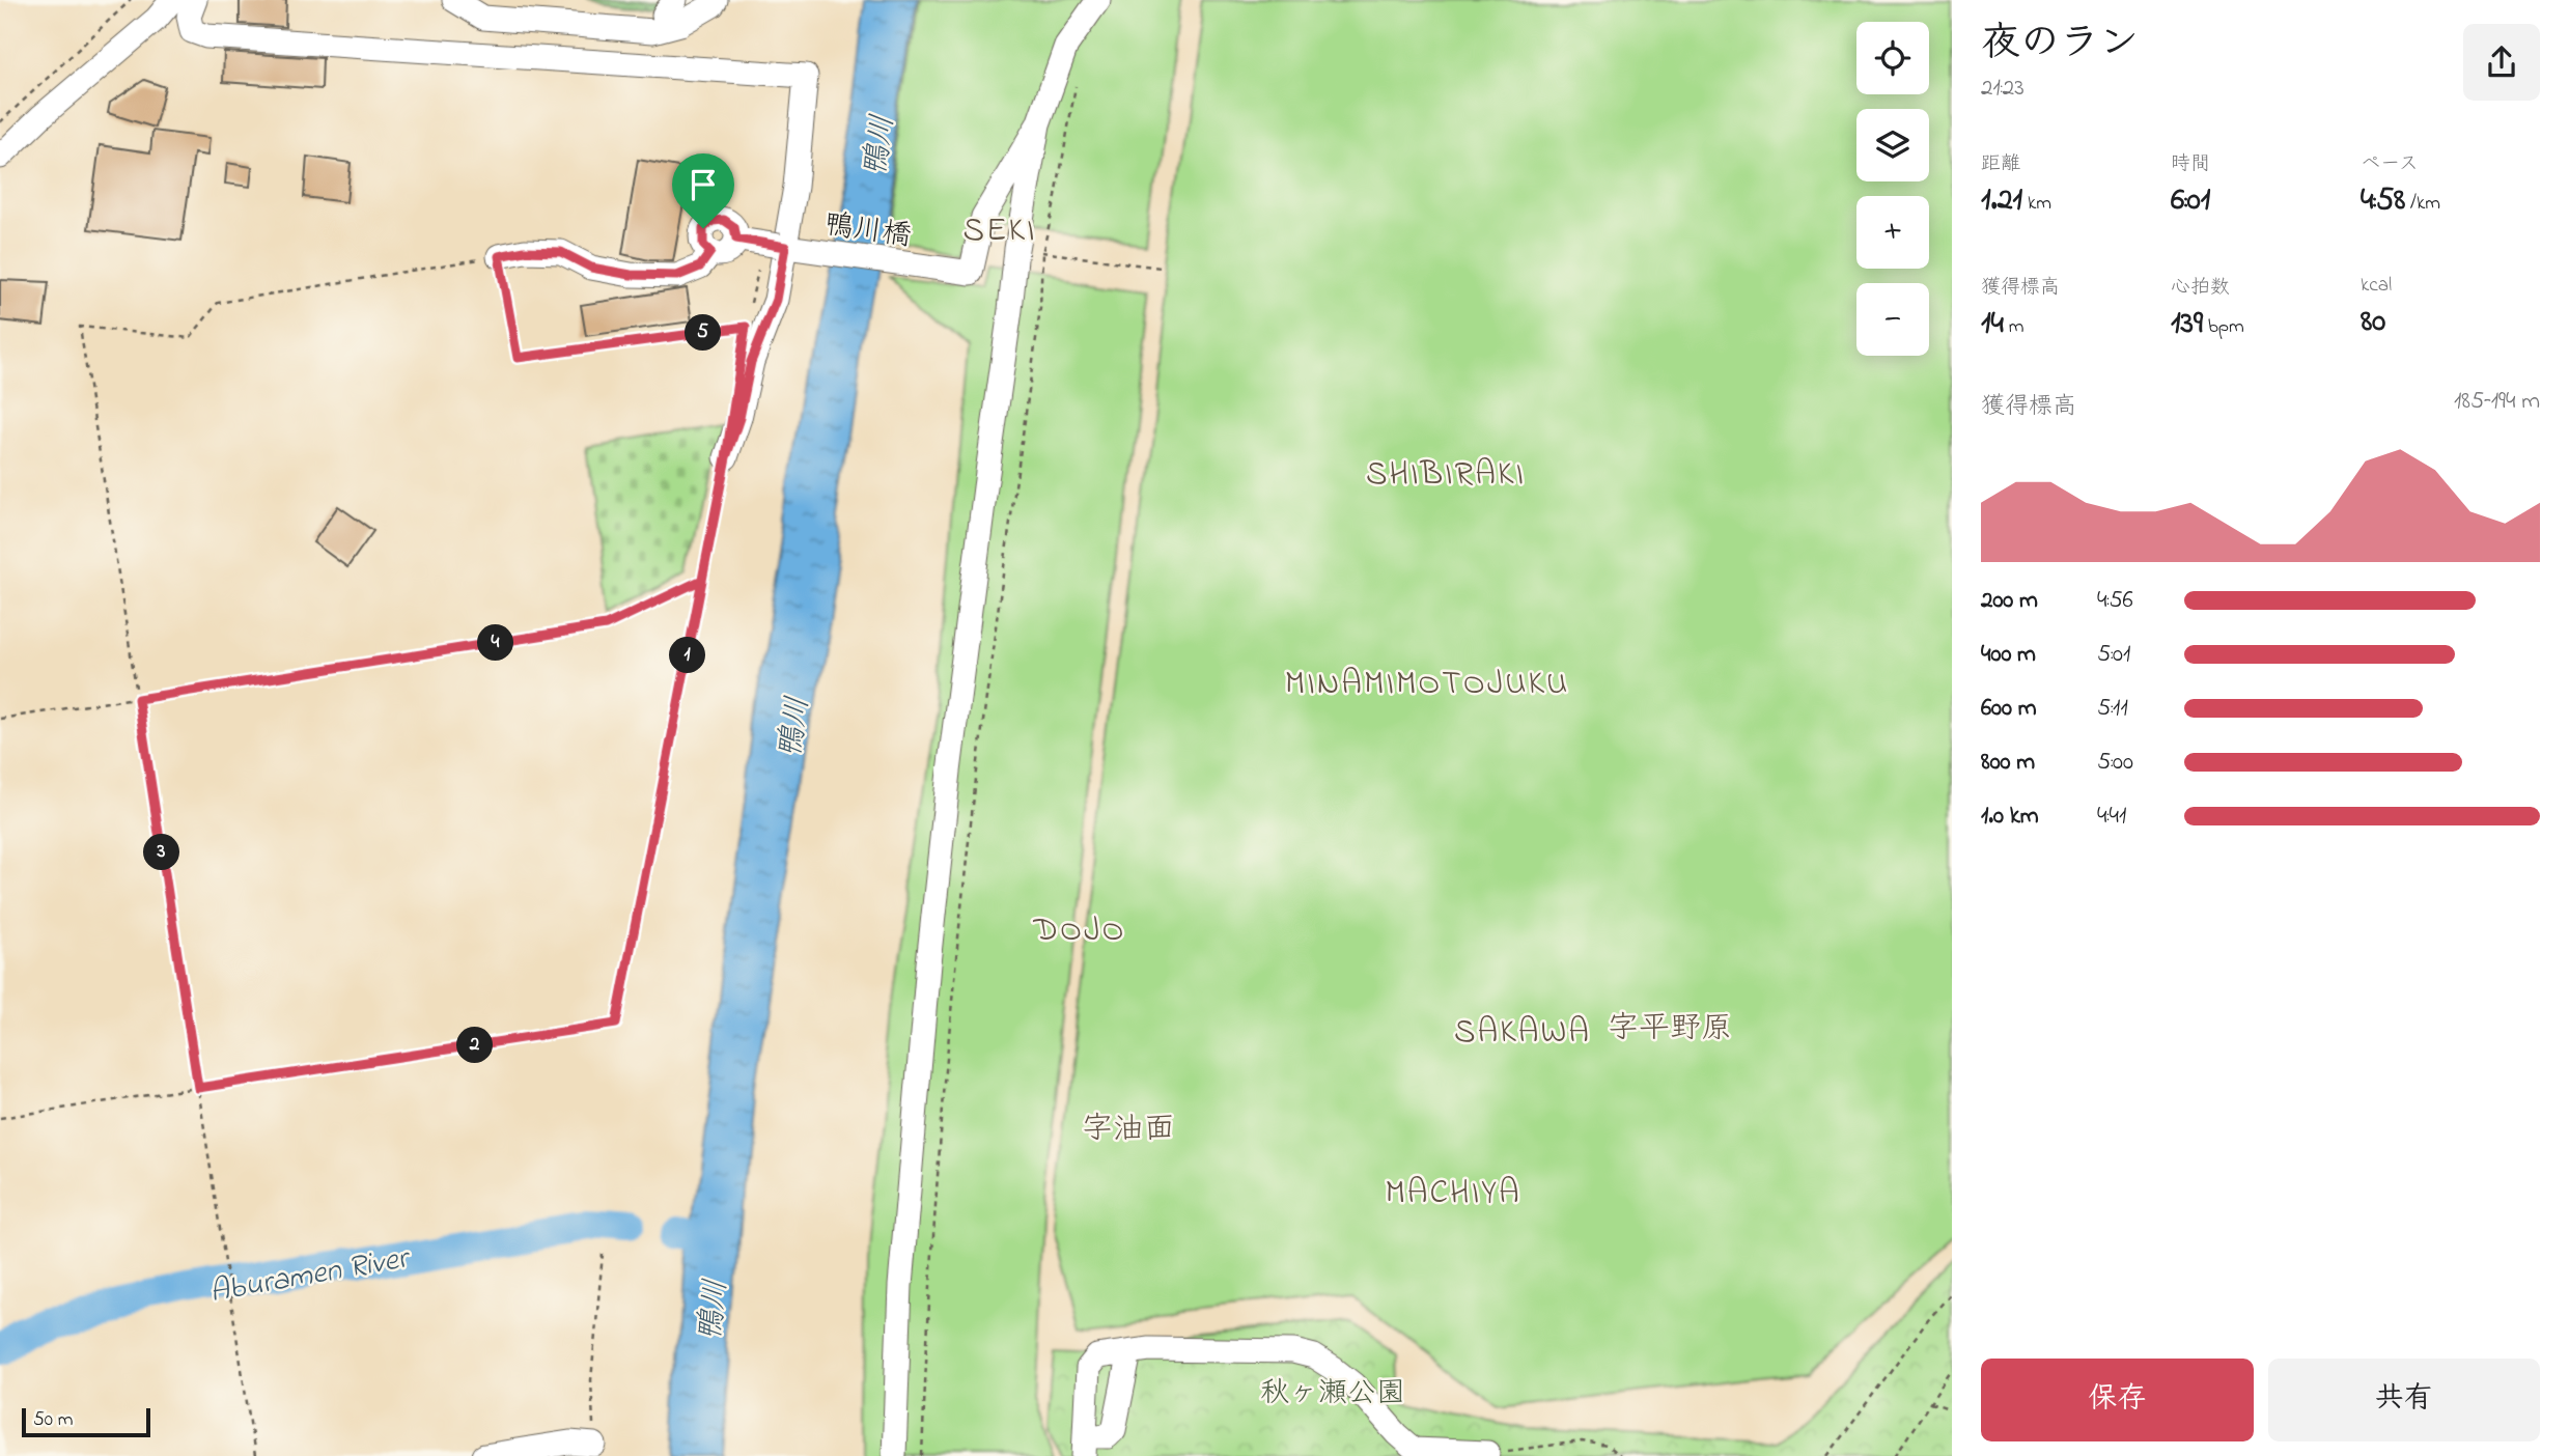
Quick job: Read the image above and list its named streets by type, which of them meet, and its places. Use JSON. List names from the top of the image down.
{
  "streets": {
    "street": ["鴨川橋"]
  },
  "districts": [
    "SEKI",
    "SHIBIRAKI",
    "MINAMIMOTOJUKU",
    "DOJO",
    "字平野原",
    "SAKAWA",
    "字油面",
    "MACHIYA"
  ],
  "water": ["鴨川", "Aburamen River"],
  "parks": ["秋ヶ瀬公園"],
  "scale_bar": "50 m",
  "page": {
    "heading": ["夜のラン", "21:23"],
    "map_buttons": ["+", "−"],
    "stats": [
      ["距離", "1.21 km"],
      ["時間", "6:01"],
      ["ペース", "4:58 /km"],
      ["獲得標高", "14 m"],
      ["心拍数", "139 bpm"],
      ["kcal", "80"]
    ],
    "pins": [
      "5",
      "4",
      "1",
      "3",
      "2"
    ],
    "chart": ["獲得標高", "185–194 m"],
    "list": [
      {
        "name": "200 m",
        "note": "4:56"
      },
      {
        "name": "400 m",
        "note": "5:01"
      },
      {
        "name": "600 m",
        "note": "5:11"
      },
      {
        "name": "800 m",
        "note": "5:00"
      },
      {
        "name": "1.0 km",
        "note": "4:41"
      }
    ],
    "buttons": ["保存", "共有"],
    "scale": "50 m"
  }
}
